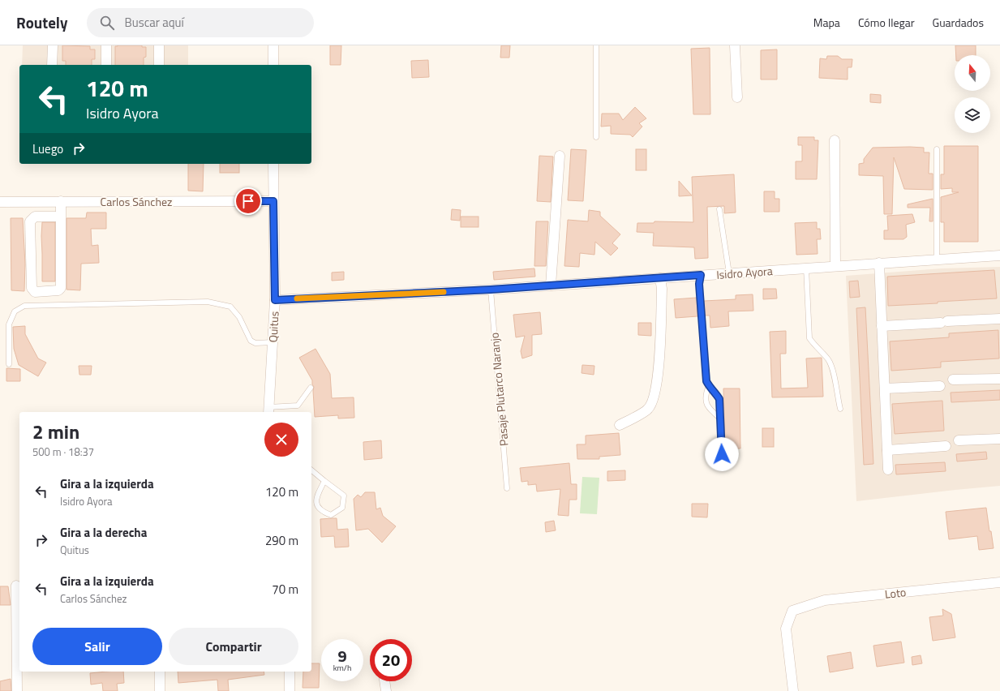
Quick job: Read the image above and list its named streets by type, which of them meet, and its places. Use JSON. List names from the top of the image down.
{
  "streets": {
    "street": [
      "Carlos Sánchez",
      "Isidro Ayora",
      "Quitus",
      "Loto"
    ],
    "lane": ["Pasaje Plutarco Naranjo"]
  },
  "crossings": [
    ["Carlos Sánchez", "Quitus"],
    ["Isidro Ayora", "Quitus"],
    ["Isidro Ayora", "Pasaje Plutarco Naranjo"]
  ],
  "north": "top",
  "page": {
    "header": "Routely",
    "search": "Buscar aquí",
    "nav": ["Mapa", "Cómo llegar", "Guardados"],
    "turn": ["120 m", "Isidro Ayora"],
    "then": "Luego",
    "heading": ["2 min", "500 m · 18:37"],
    "list": [
      {
        "name": "Gira a la izquierda",
        "note": "Isidro Ayora",
        "value": "120 m"
      },
      {
        "name": "Gira a la derecha",
        "note": "Quitus",
        "value": "290 m"
      },
      {
        "name": "Gira a la izquierda",
        "note": "Carlos Sánchez",
        "value": "70 m"
      }
    ],
    "buttons": ["Salir", "Compartir"],
    "speed": "9 km/h",
    "limit": "20"
  }
}
